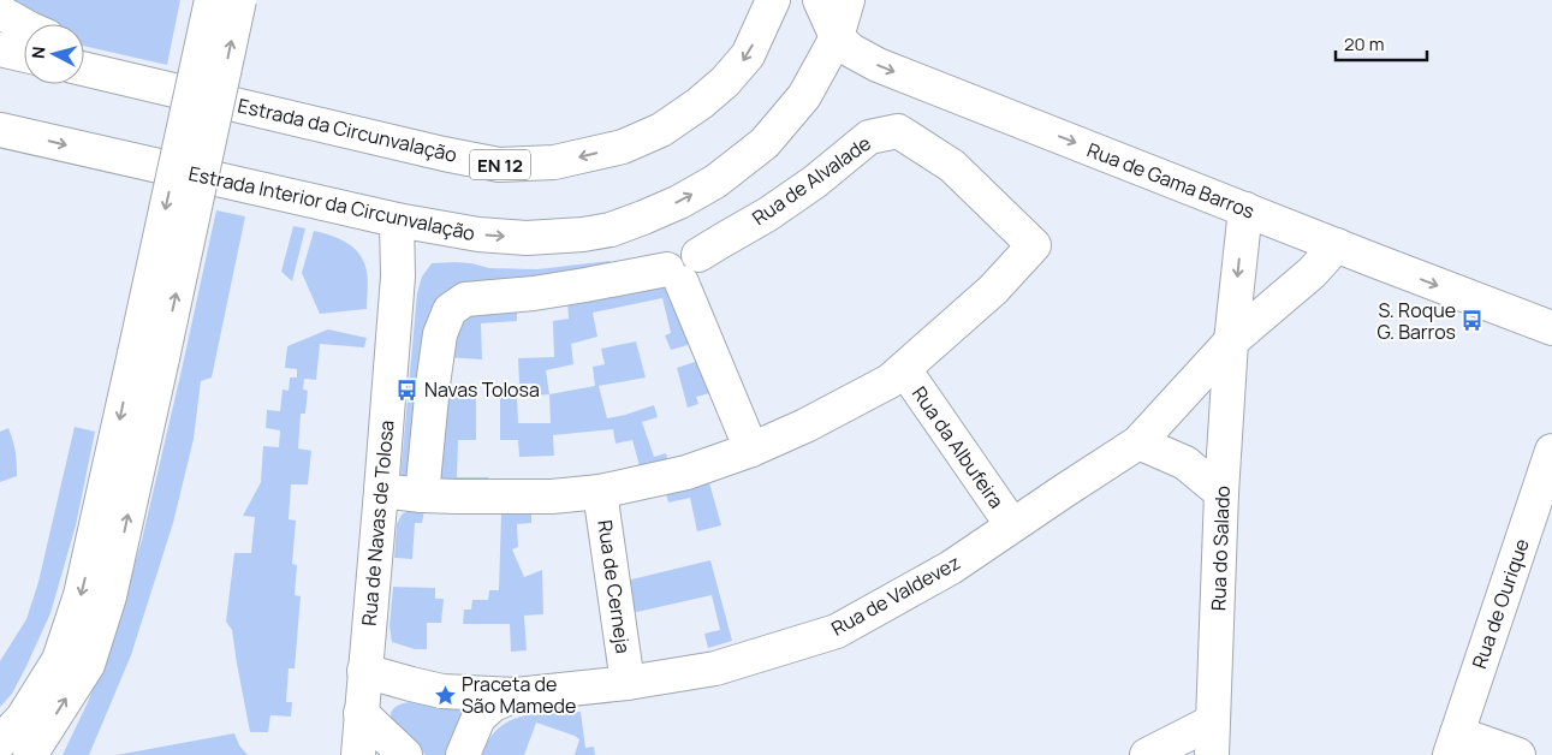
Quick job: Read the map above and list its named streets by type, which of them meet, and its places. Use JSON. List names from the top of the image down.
{
  "streets": {
    "street": [
      "Estrada da Circunvalação",
      "EN 12",
      "Rua de Alvalade",
      "Rua de Gama Barros",
      "Estrada Interior da Circunvalação",
      "Rua da Albufeira",
      "Rua de Navas de Tolosa",
      "Rua do Salado",
      "Rua de Cerneja",
      "Rua de Valdevez",
      "Rua de Ourique"
    ]
  },
  "crossings": [
    ["Rua de Alvalade", "Rua da Albufeira"],
    ["Rua de Gama Barros", "Estrada Interior da Circunvalação"],
    ["Rua de Gama Barros", "Rua do Salado"],
    ["Estrada Interior da Circunvalação", "Rua de Navas de Tolosa"],
    ["Rua da Albufeira", "Rua de Valdevez"],
    ["Rua do Salado", "Rua de Valdevez"],
    ["Rua de Cerneja", "Rua de Valdevez"]
  ],
  "one_way": ["Estrada da Circunvalação", "Rua de Gama Barros"],
  "places": {
    "bus stop": ["S. Roque G. Barros", "Navas Tolosa"],
    "place": ["Praceta de São Mamede"]
  },
  "scale_bar": "20 m",
  "north": "left"
}
